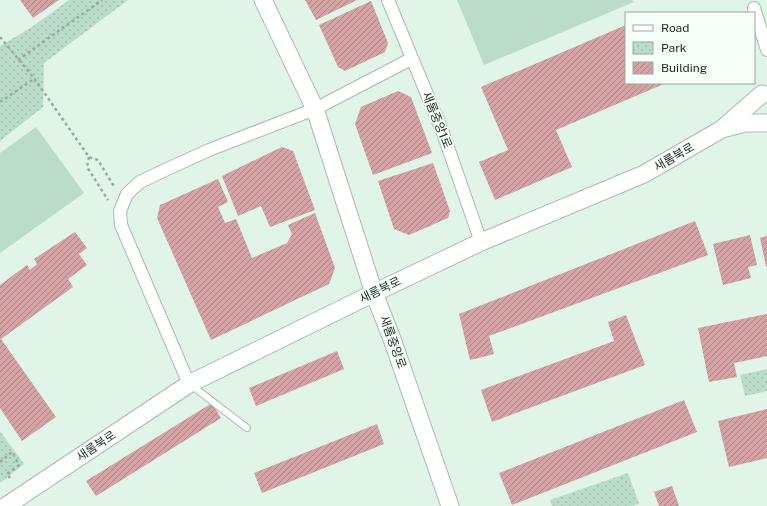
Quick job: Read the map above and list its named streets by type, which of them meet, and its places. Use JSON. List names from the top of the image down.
{
  "streets": {
    "street": ["새롬중앙1로", "새롬북로", "새롬중앙로"]
  },
  "crossings": [
    ["새롬중앙1로", "새롬북로"],
    ["새롬북로", "새롬중앙로"]
  ],
  "legend": ["Road", "Park", "Building"]
}
